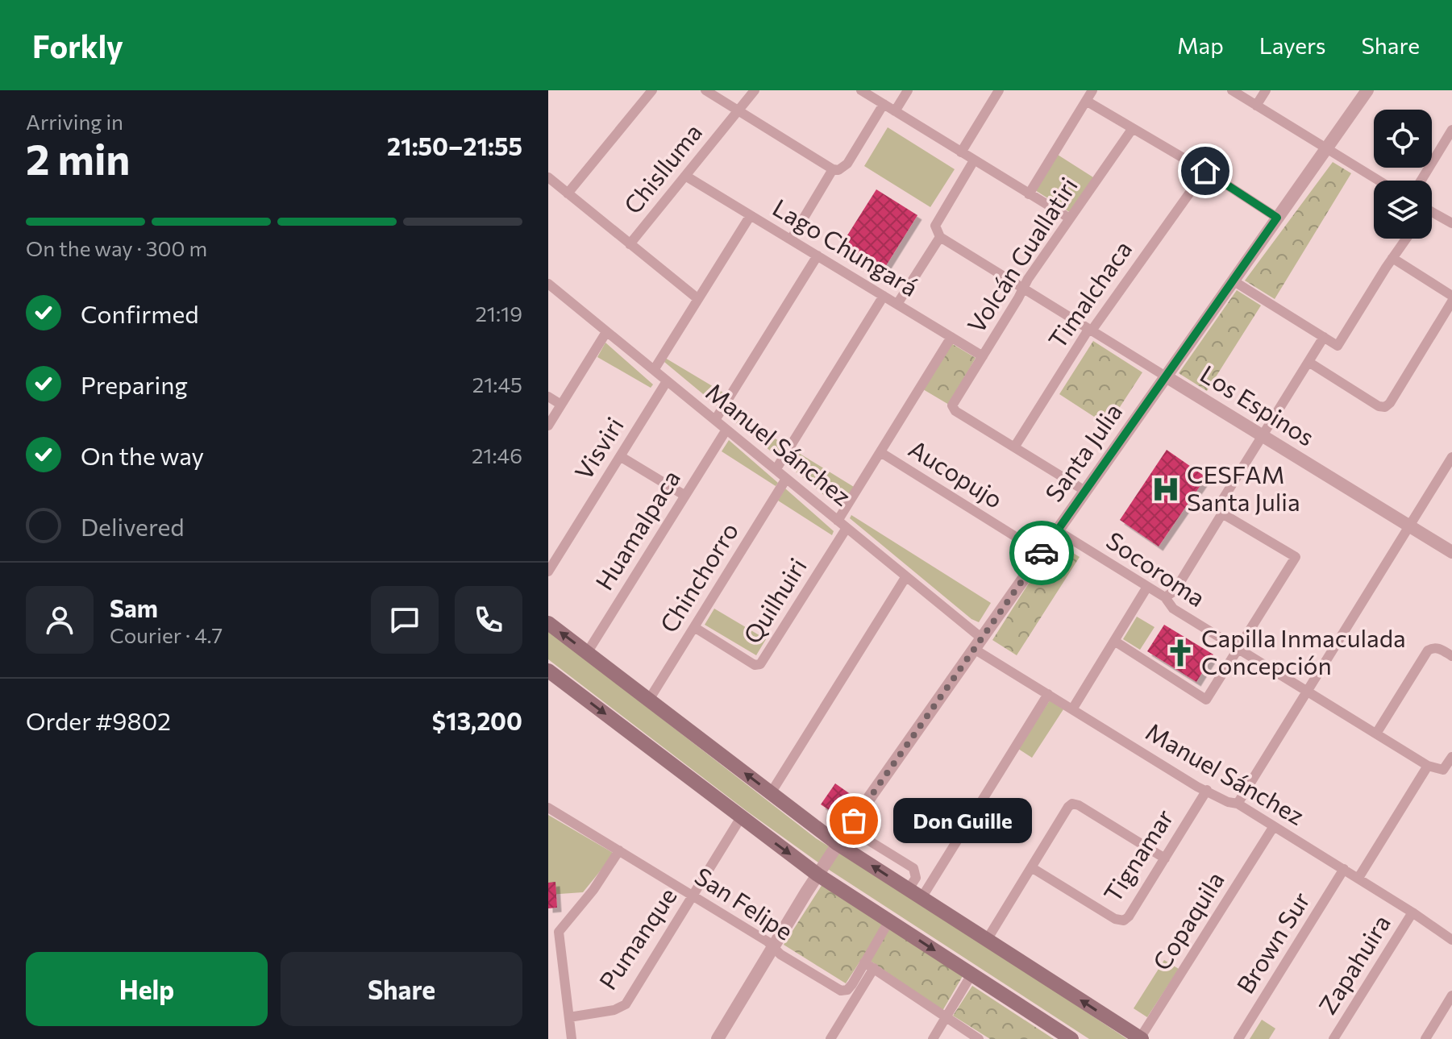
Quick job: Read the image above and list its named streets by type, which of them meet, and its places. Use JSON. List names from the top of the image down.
{
  "streets": {
    "street": [
      "Chislluma",
      "Lago Chungará",
      "Volcán Guallatiri",
      "Timalchaca",
      "Los Espinos",
      "Manuel Sánchez",
      "Visviri",
      "Santa Julia",
      "Aucopujo",
      "Huamalpaca",
      "Socoroma",
      "Chinchorro",
      "Quilhuiri",
      "Tignamar",
      "San Felipe",
      "Copaquila",
      "Pumanque",
      "Brown Sur",
      "Zapahuira"
    ]
  },
  "crossings": [
    ["Chislluma", "Lago Chungará"],
    ["Lago Chungará", "Volcán Guallatiri"],
    ["Lago Chungará", "Quilhuiri"],
    ["Volcán Guallatiri", "Timalchaca"],
    ["Volcán Guallatiri", "Los Espinos"],
    ["Timalchaca", "Los Espinos"],
    ["Los Espinos", "Santa Julia"],
    ["Manuel Sánchez", "Visviri"],
    ["Manuel Sánchez", "Santa Julia"],
    ["Manuel Sánchez", "Huamalpaca"],
    ["Manuel Sánchez", "Chinchorro"],
    ["Manuel Sánchez", "Quilhuiri"],
    ["Manuel Sánchez", "Tignamar"],
    ["Manuel Sánchez", "Copaquila"],
    ["Manuel Sánchez", "Brown Sur"],
    ["Manuel Sánchez", "Zapahuira"],
    ["Santa Julia", "Aucopujo"],
    ["Santa Julia", "Socoroma"],
    ["Santa Julia", "San Felipe"],
    ["Aucopujo", "Quilhuiri"],
    ["Chinchorro", "Quilhuiri"],
    ["San Felipe", "Pumanque"]
  ],
  "places": {
    "hospital": ["CESFAM Santa Julia"],
    "church": ["Capilla Inmaculada Concepción"],
    "other": ["Don Guille"]
  },
  "page": {
    "header": "Forkly",
    "nav": ["Map", "Layers", "Share"],
    "heading": ["2 min", "Arriving in", "21:50–21:55"],
    "panel": [
      "Sam",
      "Courier · 4.7",
      "Order #9802",
      "$13,200"
    ],
    "bar": "On the way · 300 m",
    "list": [
      ["Confirmed", "21:19"],
      ["Preparing", "21:45"],
      ["On the way", "21:46"],
      "Delivered"
    ],
    "bubble": "Don Guille",
    "buttons": ["Help", "Share"]
  }
}
